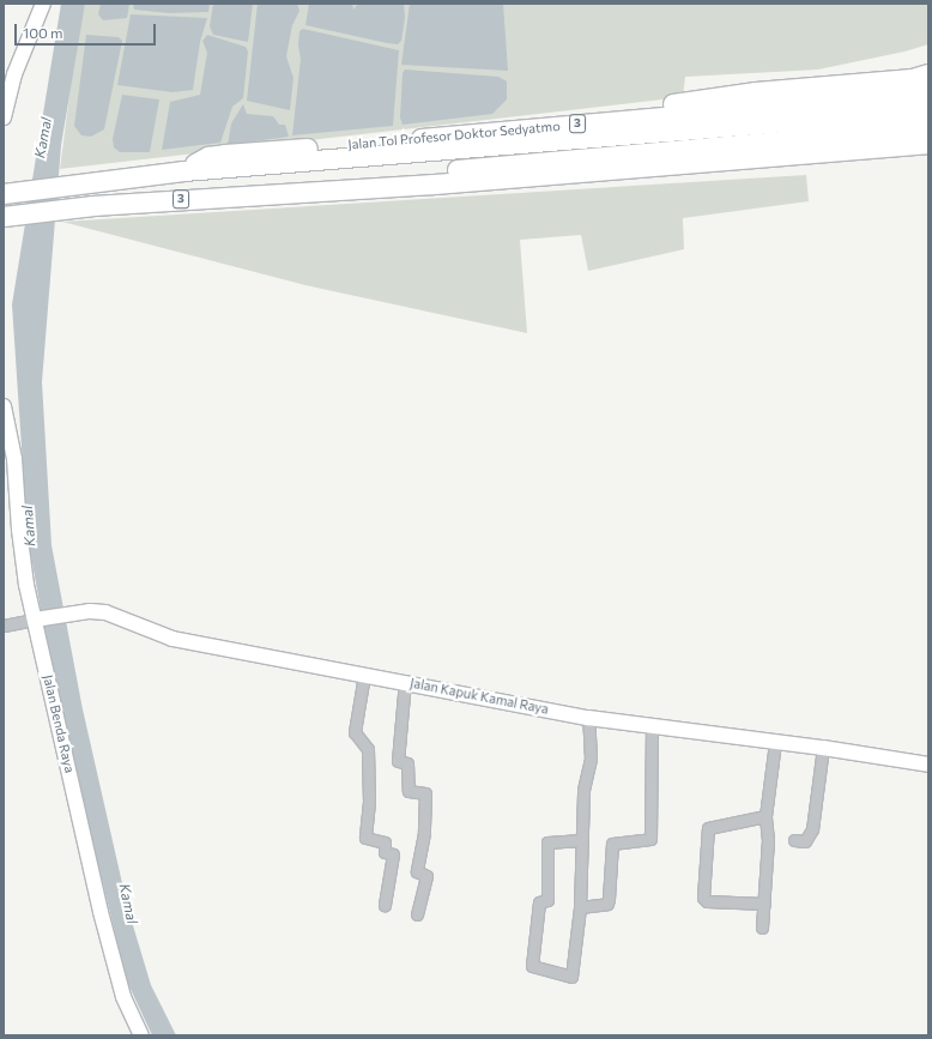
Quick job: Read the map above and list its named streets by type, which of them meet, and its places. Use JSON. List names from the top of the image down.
{
  "streets": {
    "highway": ["3", "Jalan Tol Profesor Doktor Sedyatmo"],
    "main road": ["Jalan Kapuk Kamal Raya", "Jalan Benda Raya"]
  },
  "crossings": [
    ["Jalan Kapuk Kamal Raya", "Jalan Benda Raya"]
  ],
  "water": ["Kamal"],
  "scale_bar": "100 m"
}
